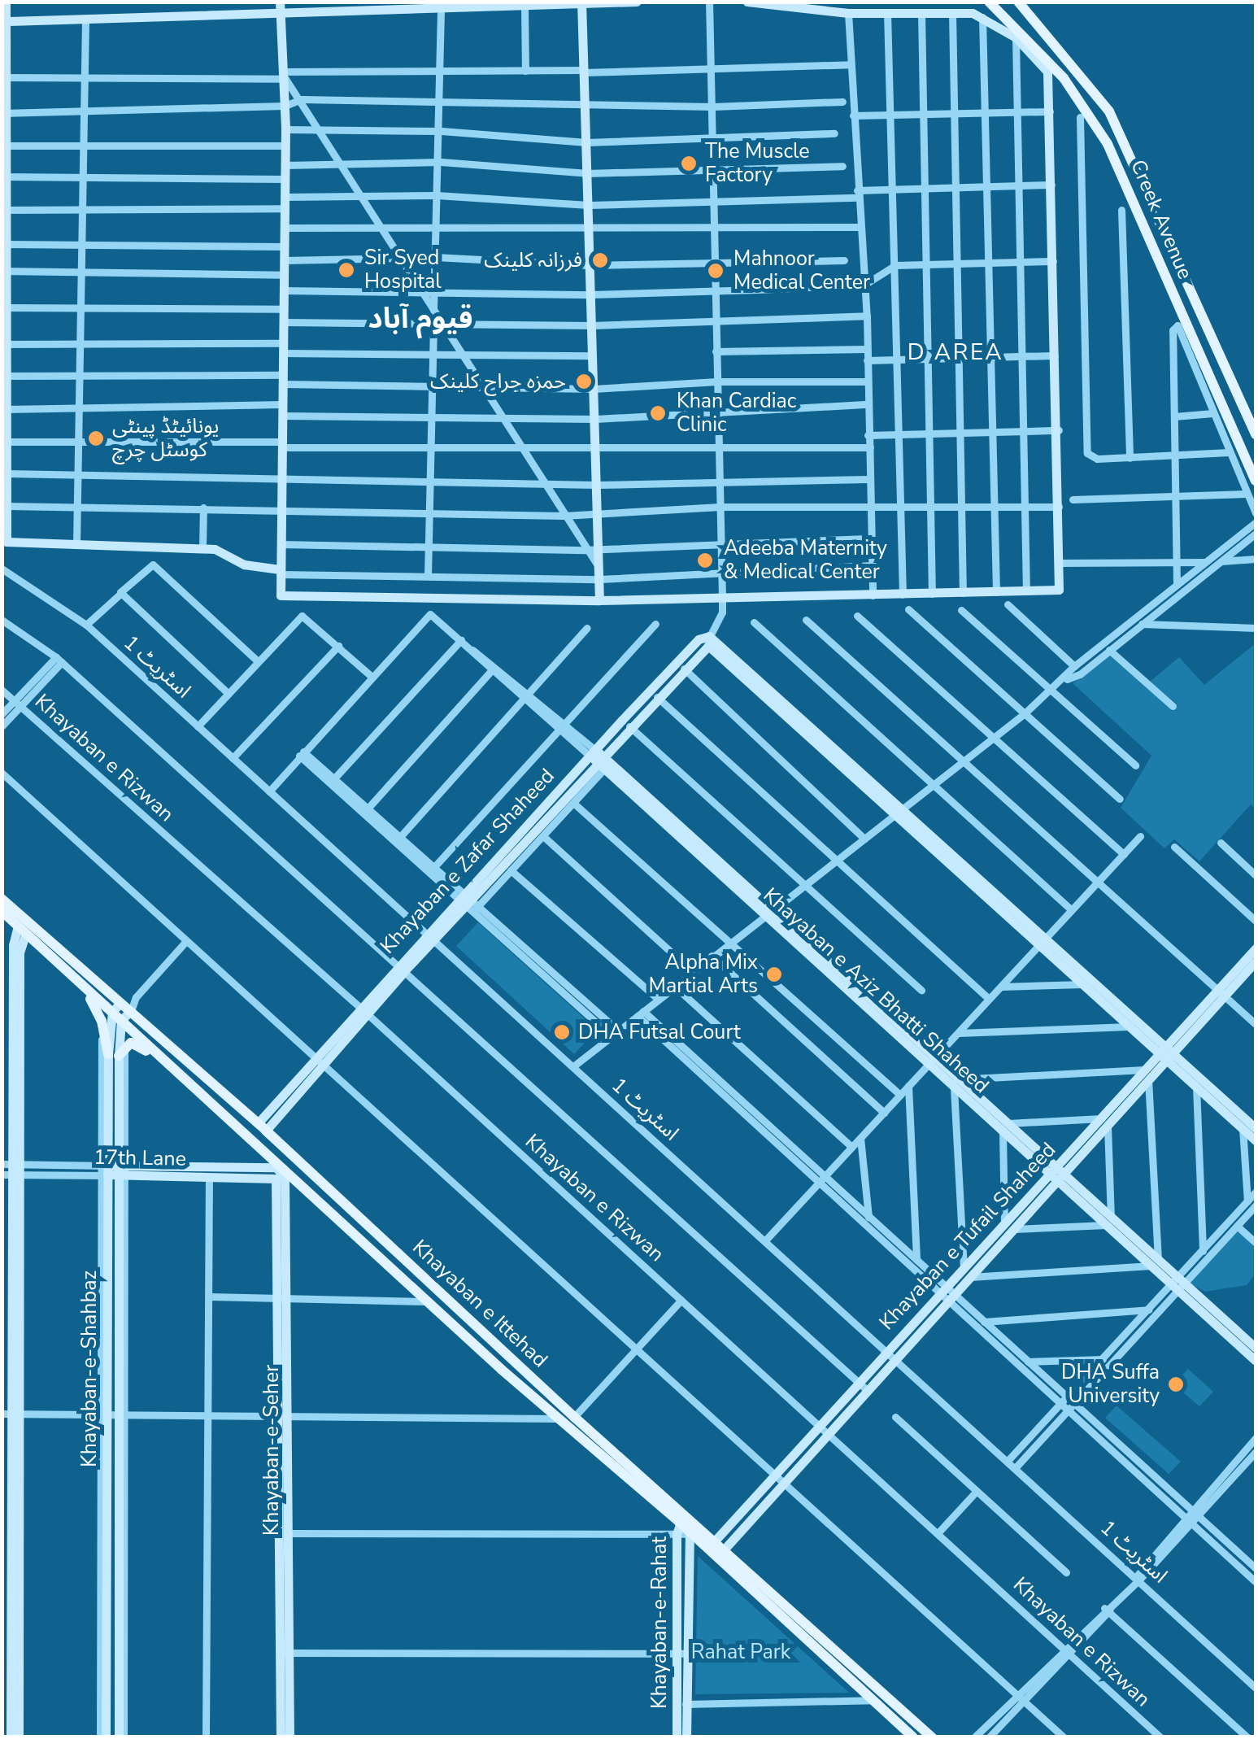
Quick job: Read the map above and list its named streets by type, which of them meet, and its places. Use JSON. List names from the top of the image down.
{
  "streets": {
    "main road": ["Creek Avenue", "Khayaban e Ittehad"],
    "street": [
      "اسٹریٹ 1",
      "Khayaban e Rizwan",
      "Khayaban e Zafar Shaheed",
      "Khayaban e Aziz Bhatti Shaheed",
      "17th Lane",
      "Khayaban e Tufail Shaheed",
      "Khayaban-e-Shahbaz",
      "Khayaban-e-Seher",
      "Khayaban-e-Rahat"
    ]
  },
  "crossings": [
    ["اسٹریٹ 1", "Khayaban e Zafar Shaheed"],
    ["اسٹریٹ 1", "Khayaban e Tufail Shaheed"],
    ["Khayaban e Rizwan", "Khayaban e Zafar Shaheed"],
    ["Khayaban e Rizwan", "Khayaban e Tufail Shaheed"],
    ["Khayaban e Zafar Shaheed", "Khayaban e Aziz Bhatti Shaheed"],
    ["Khayaban e Zafar Shaheed", "Khayaban e Ittehad"],
    ["Khayaban e Aziz Bhatti Shaheed", "Khayaban e Tufail Shaheed"],
    ["17th Lane", "Khayaban e Ittehad"],
    ["17th Lane", "Khayaban-e-Shahbaz"],
    ["17th Lane", "Khayaban-e-Seher"],
    ["Khayaban e Tufail Shaheed", "Khayaban e Ittehad"],
    ["Khayaban e Ittehad", "Khayaban-e-Shahbaz"],
    ["Khayaban e Ittehad", "Khayaban-e-Seher"]
  ],
  "districts": ["قیوم آباد", "D AREA"],
  "parks": ["Rahat Park"],
  "places": [
    "The Muscle Factory",
    "فرزانہ کلینک",
    "Sir Syed Hospital",
    "Mahnoor Medical Center",
    "حمزہ جراح کلینک",
    "Khan Cardiac Clinic",
    "یونائیٹڈ پینٹی کوسٹل چرچ",
    "Adeeba Maternity & Medical Center",
    "Alpha Mix Martial Arts",
    "DHA Futsal Court",
    "DHA Suffa University"
  ]
}
